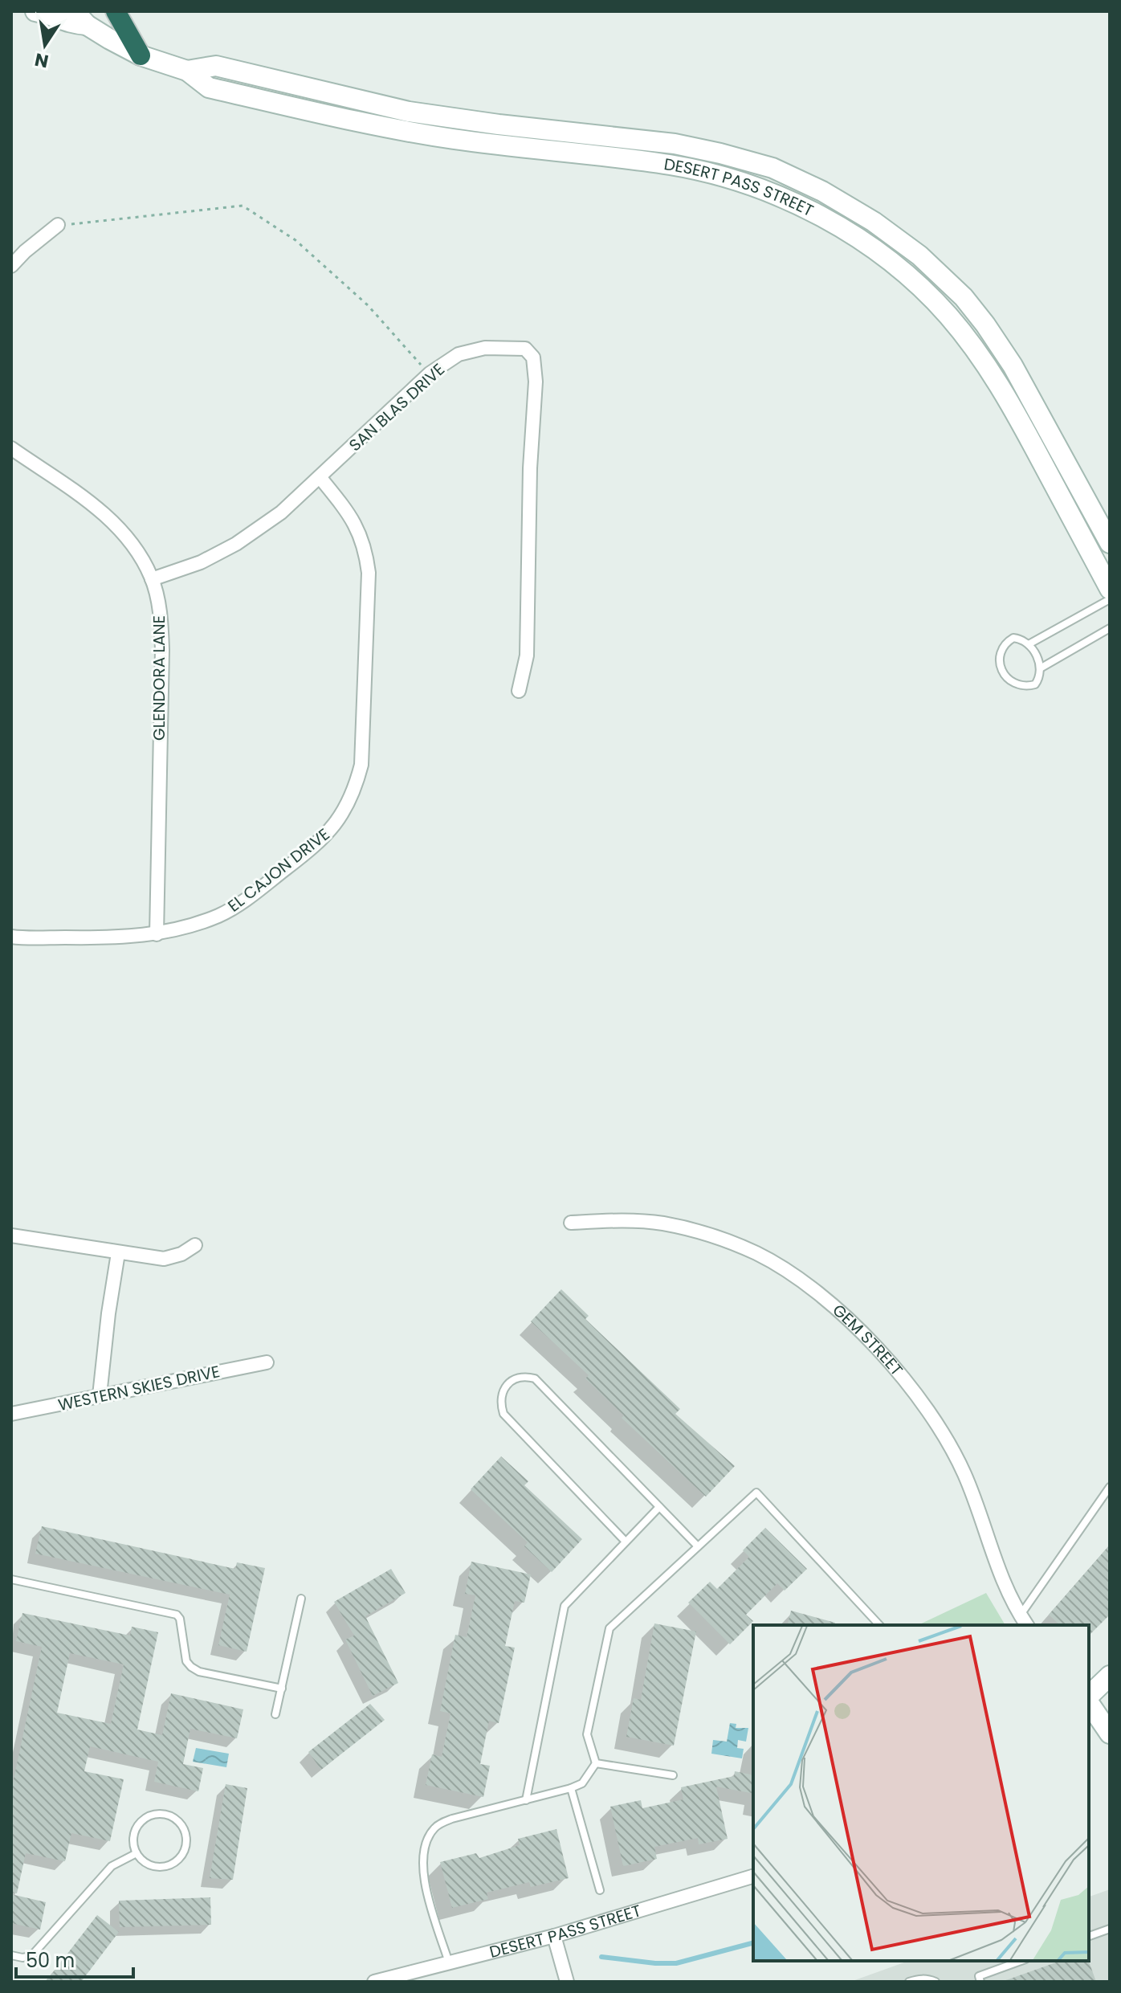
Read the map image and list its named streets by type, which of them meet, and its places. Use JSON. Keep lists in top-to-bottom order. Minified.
{"streets":{"street":["DESERT PASS STREET","SAN BLAS DRIVE","GLENDORA LANE","EL CAJON DRIVE","GEM STREET","WESTERN SKIES DRIVE"]},"crossings":[["SAN BLAS DRIVE","GLENDORA LANE"],["SAN BLAS DRIVE","EL CAJON DRIVE"],["GLENDORA LANE","EL CAJON DRIVE"]],"scale_bar":"50 m","north":"bottom"}
